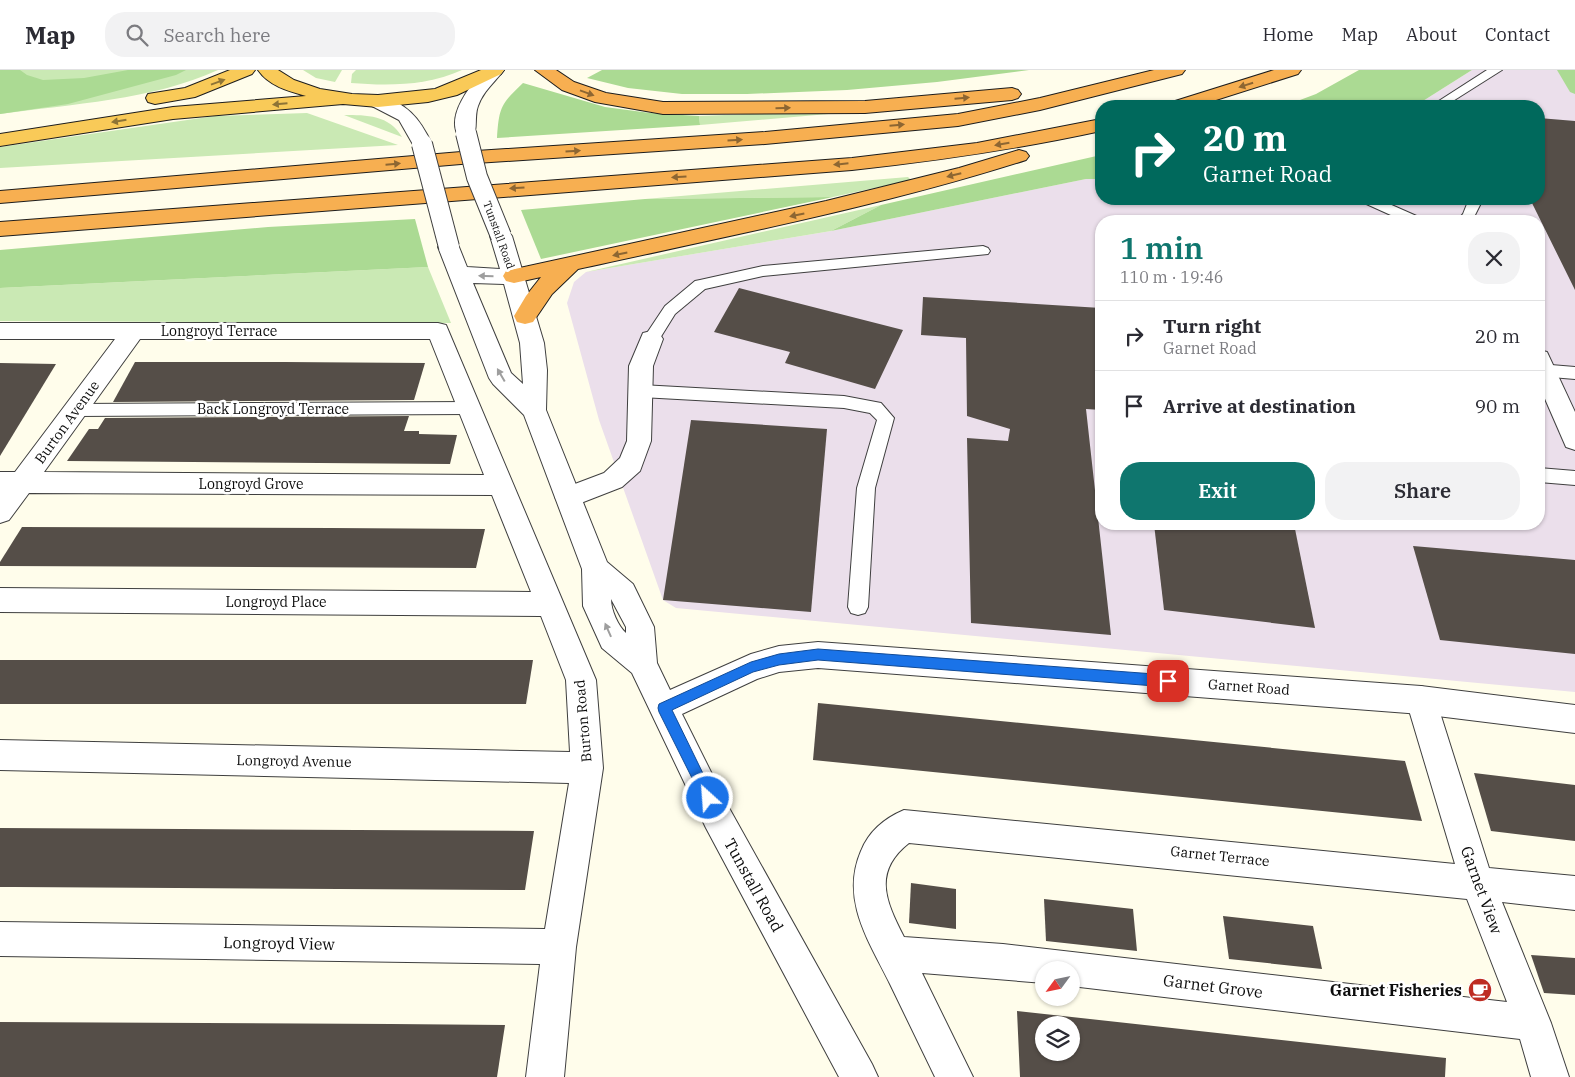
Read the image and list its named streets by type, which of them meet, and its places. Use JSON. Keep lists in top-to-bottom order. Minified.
{"streets":{"street":["Tunstall Road","Longroyd Terrace","Burton Avenue","Longroyd Grove","Longroyd Place","Garnet Road","Burton Road","Longroyd Avenue","Garnet Terrace","Garnet View","Longroyd View","Garnet Grove"],"lane":["Back Longroyd Terrace"]},"crossings":[["Tunstall Road","Garnet Road"],["Longroyd Terrace","Burton Avenue"],["Longroyd Terrace","Burton Road"],["Back Longroyd Terrace","Burton Avenue"],["Back Longroyd Terrace","Burton Road"],["Burton Avenue","Longroyd Grove"],["Longroyd Grove","Burton Road"],["Longroyd Place","Burton Road"],["Garnet Road","Garnet View"],["Burton Road","Longroyd Avenue"],["Burton Road","Longroyd View"],["Garnet Terrace","Garnet View"],["Garnet Terrace","Garnet Grove"],["Garnet View","Garnet Grove"]],"places":{"cafe":["Garnet Fisheries"]},"north":"bottom left","page":{"header":"Map","search":"Search here","nav":["Home","Map","About","Contact"],"turn":["20 m","Garnet Road"],"heading":["1 min","110 m · 19:46"],"list":[{"name":"Turn right","note":"Garnet Road","value":"20 m"},{"name":"Arrive at destination","value":"90 m"}],"buttons":["Exit","Share"]}}
